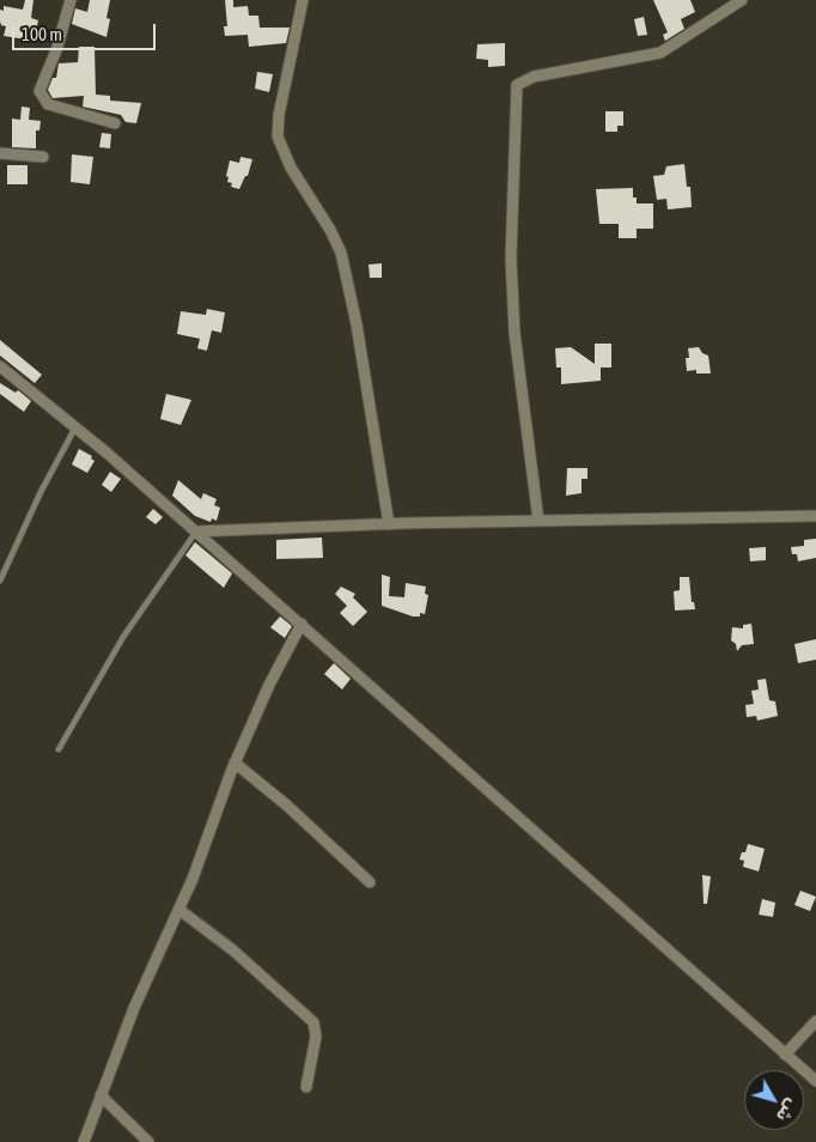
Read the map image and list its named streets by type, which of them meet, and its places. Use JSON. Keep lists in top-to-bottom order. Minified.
{"scale_bar":"100 m","north":"bottom right"}
